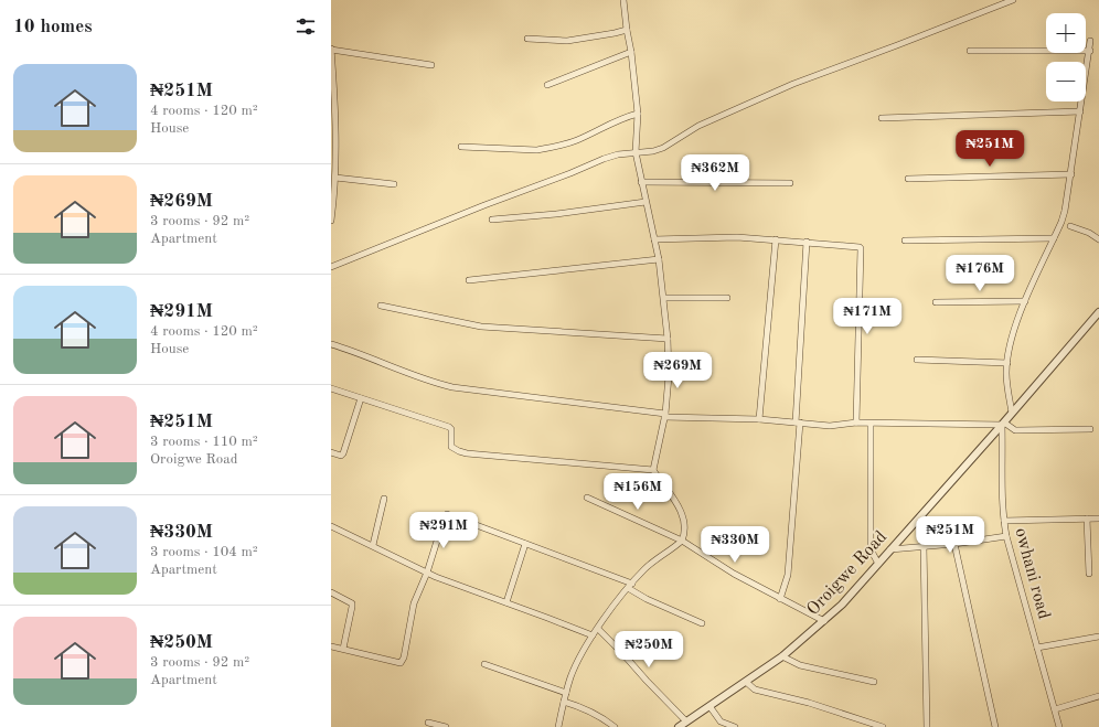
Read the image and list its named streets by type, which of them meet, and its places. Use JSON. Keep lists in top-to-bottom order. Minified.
{"streets":{"street":["Oroigwe Road","owhani road"]},"crossings":[["Oroigwe Road","owhani road"]],"page":{"heading":"10 homes","map_buttons":["+","−"],"list":[{"name":"₦251M","note":"4 rooms · 120 m² · House"},{"name":"₦269M","note":"3 rooms · 92 m² · Apartment"},{"name":"₦291M","note":"4 rooms · 120 m² · House"},{"name":"₦251M","note":"3 rooms · 110 m² · Oroigwe Road"},{"name":"₦330M","note":"3 rooms · 104 m² · Apartment"},{"name":"₦250M","note":"3 rooms · 92 m² · Apartment"}],"price":["₦251M","₦362M","₦176M","₦171M","₦269M","₦156M","₦291M","₦251M","₦330M","₦250M"]}}
